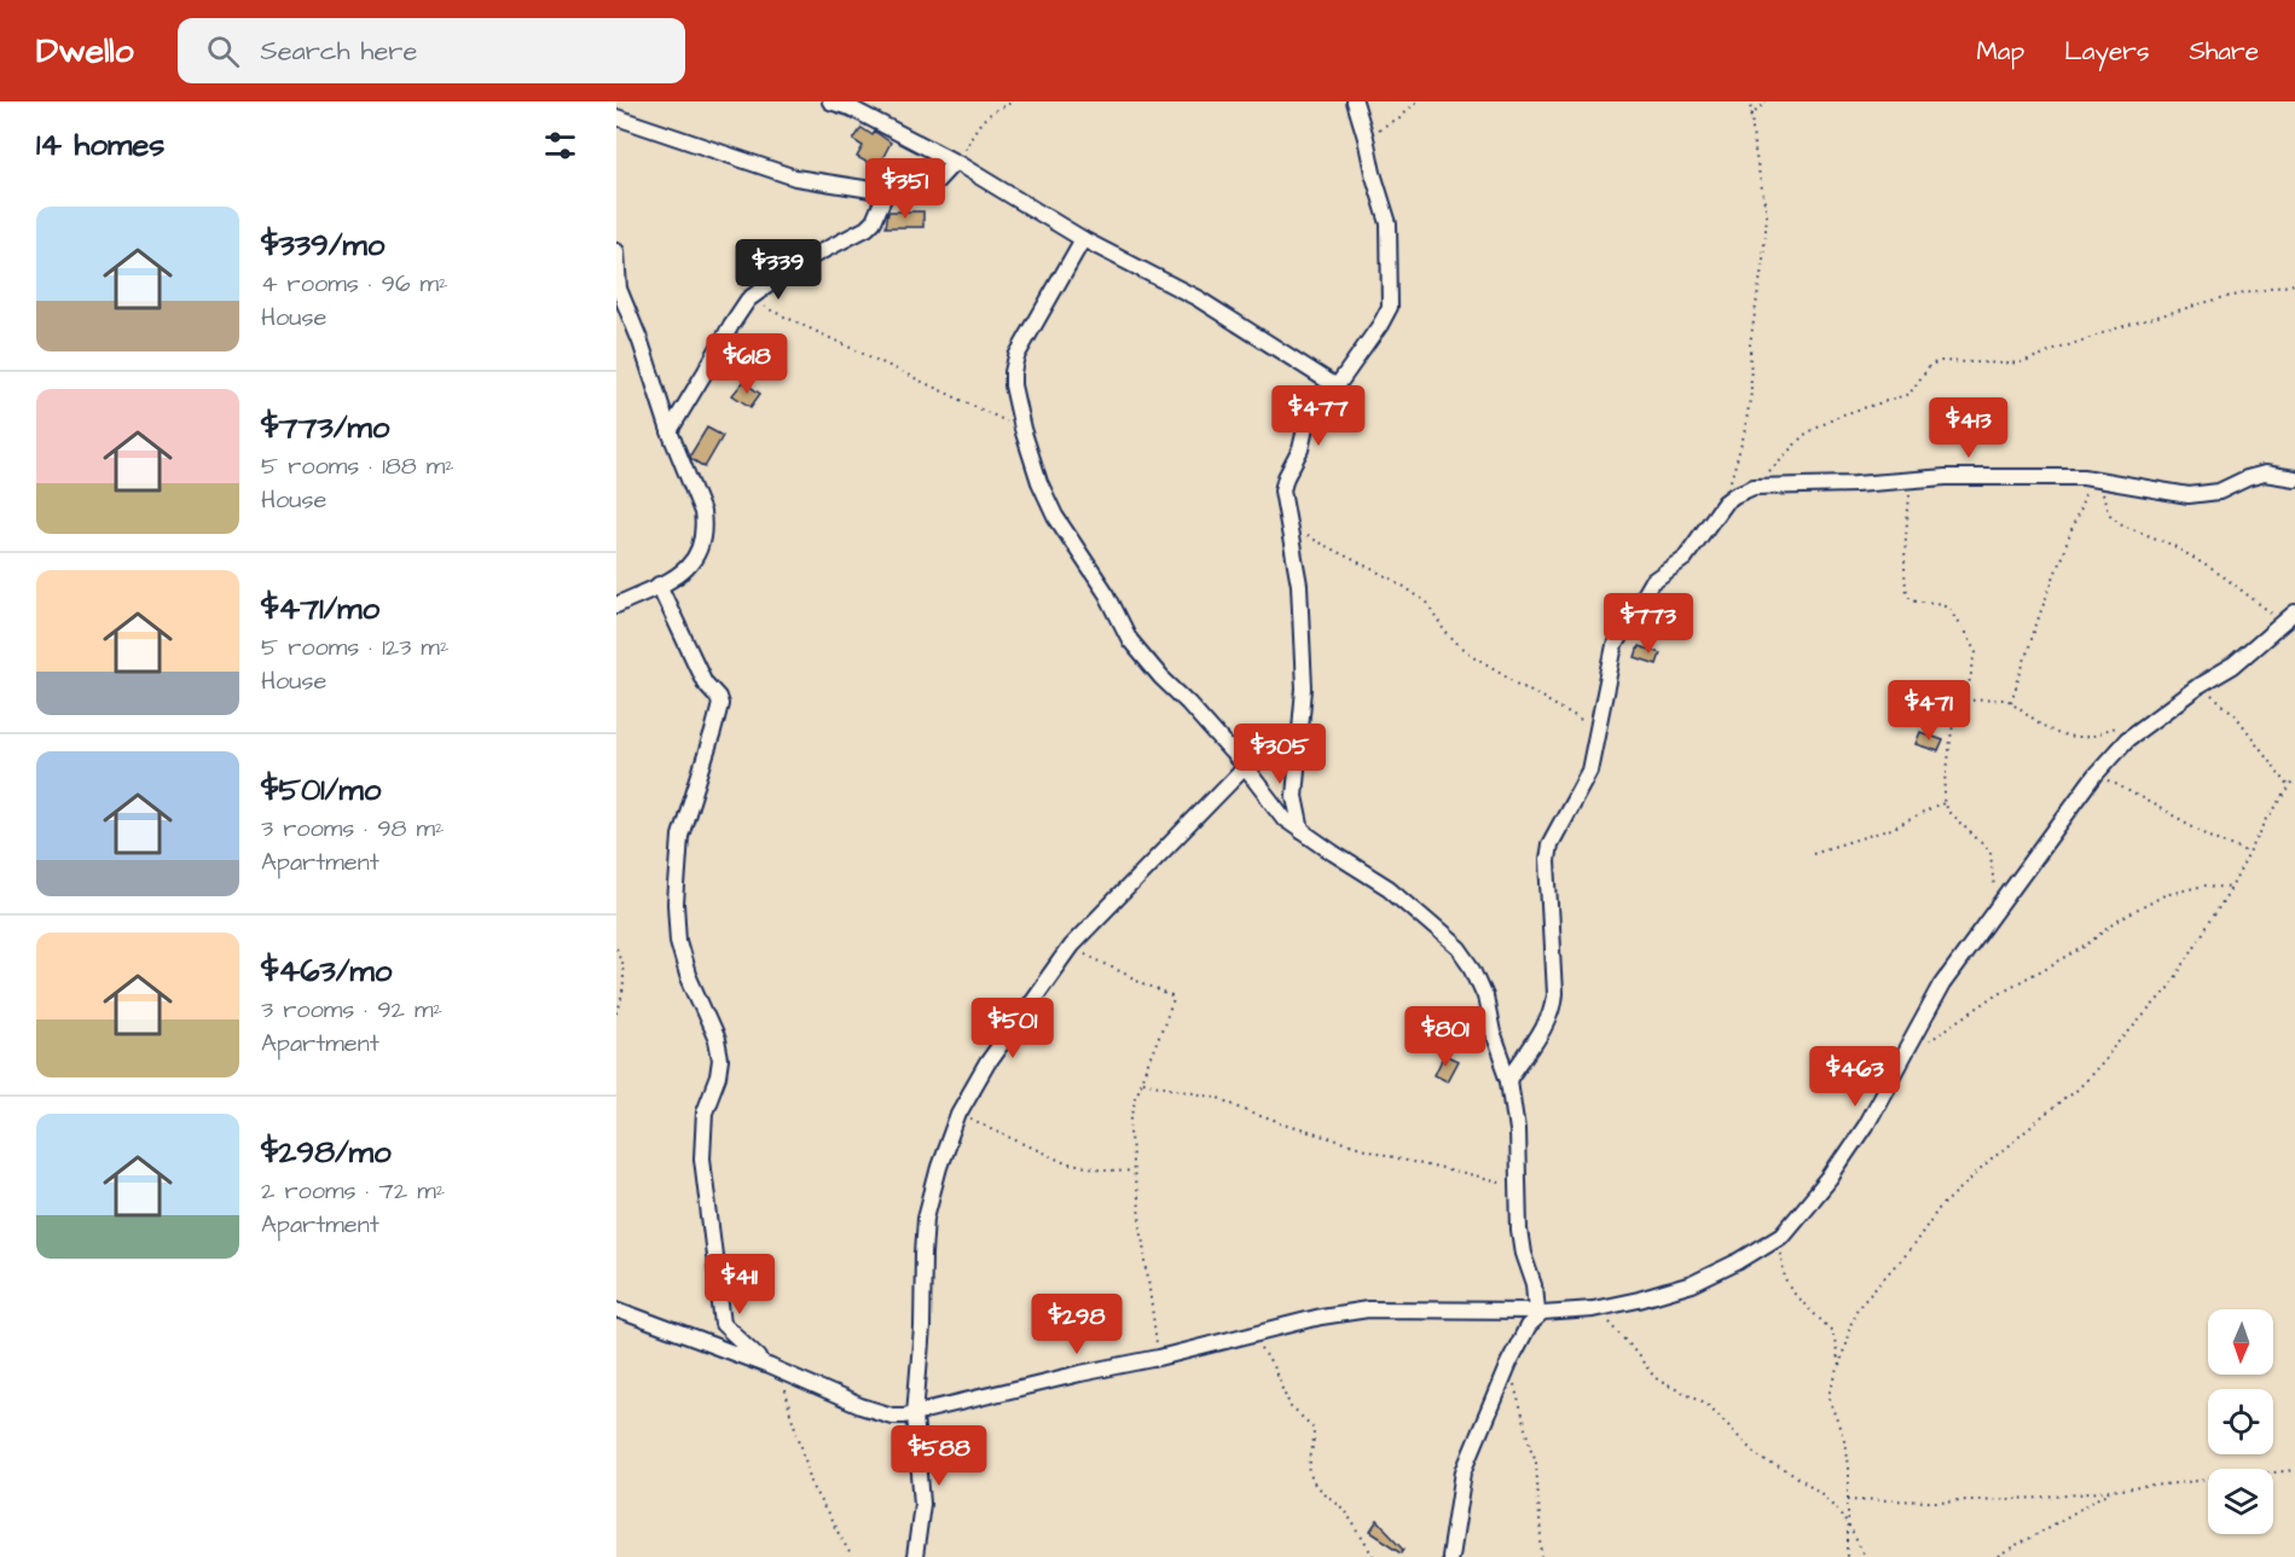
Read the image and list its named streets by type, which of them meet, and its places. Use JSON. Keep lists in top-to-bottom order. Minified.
{"north":"bottom","page":{"header":"Dwello","search":"Search here","nav":["Map","Layers","Share"],"heading":"14 homes","price":["$351","$339","$618","$477","$413","$773","$471","$305","$501","$801","$463","$411","$298","$588"],"list":[{"name":"$339/mo","note":"4 rooms · 96 m² · House"},{"name":"$773/mo","note":"5 rooms · 188 m² · House"},{"name":"$471/mo","note":"5 rooms · 123 m² · House"},{"name":"$501/mo","note":"3 rooms · 98 m² · Apartment"},{"name":"$463/mo","note":"3 rooms · 92 m² · Apartment"},{"name":"$298/mo","note":"2 rooms · 72 m² · Apartment"}]}}
